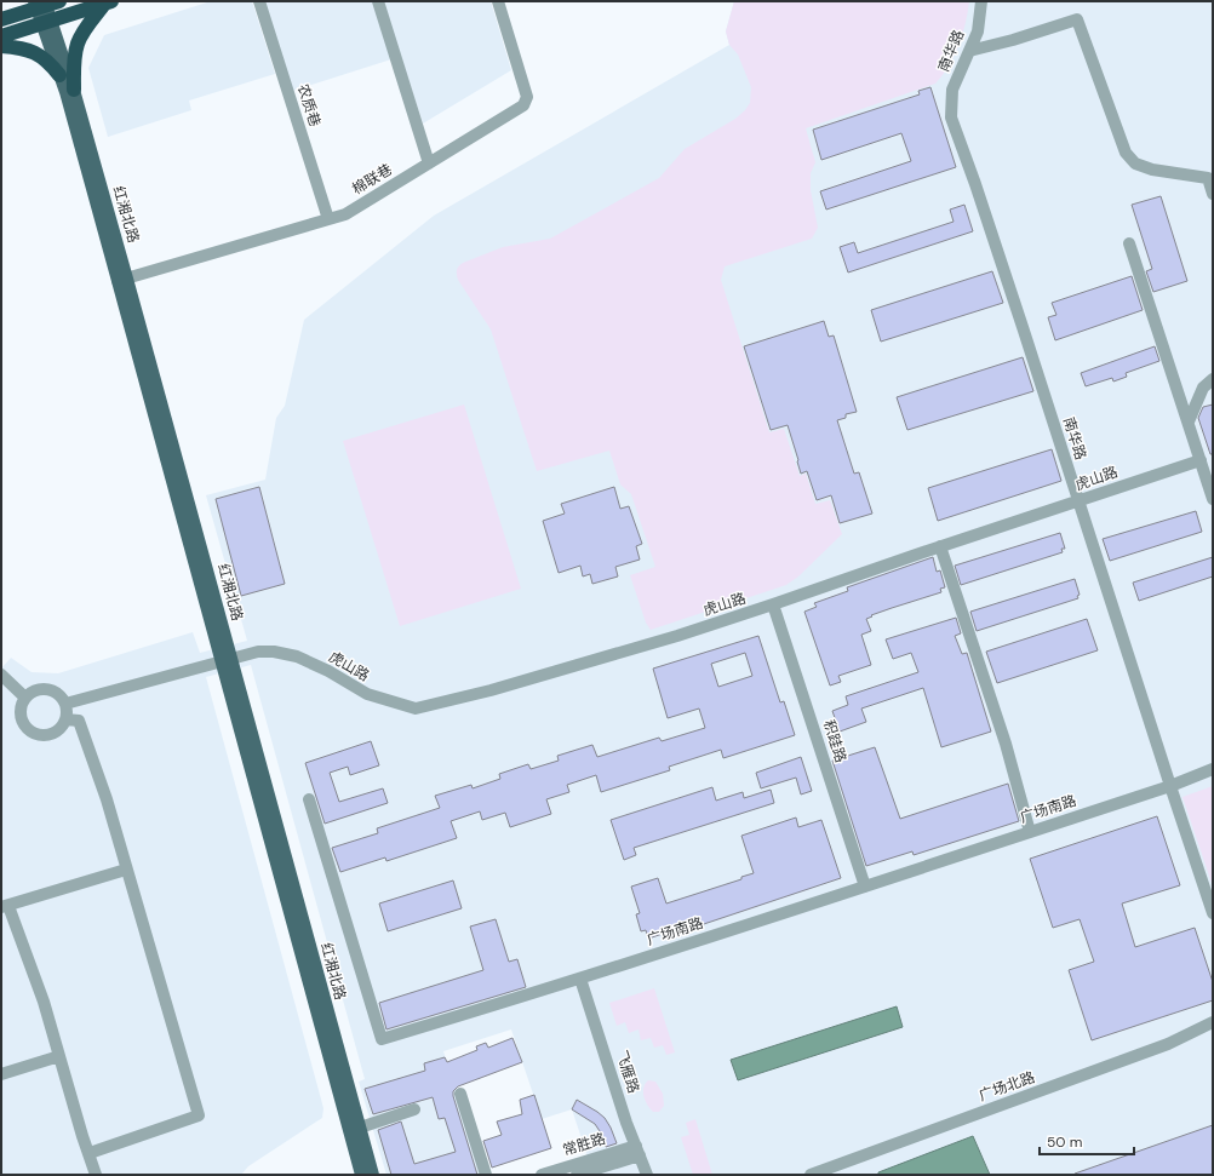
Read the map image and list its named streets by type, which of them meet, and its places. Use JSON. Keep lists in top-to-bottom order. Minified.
{"streets":{"main road":["红湘北路"],"street":["南华路","农质巷","棉联巷","虎山路","积跬路","广场南路","飞雁路","广场北路","常胜路"]},"crossings":[["南华路","虎山路"],["南华路","广场南路"],["农质巷","棉联巷"],["棉联巷","红湘北路"],["虎山路","积跬路"],["积跬路","广场南路"],["广场南路","飞雁路"],["飞雁路","常胜路"]],"scale_bar":"50 m"}
